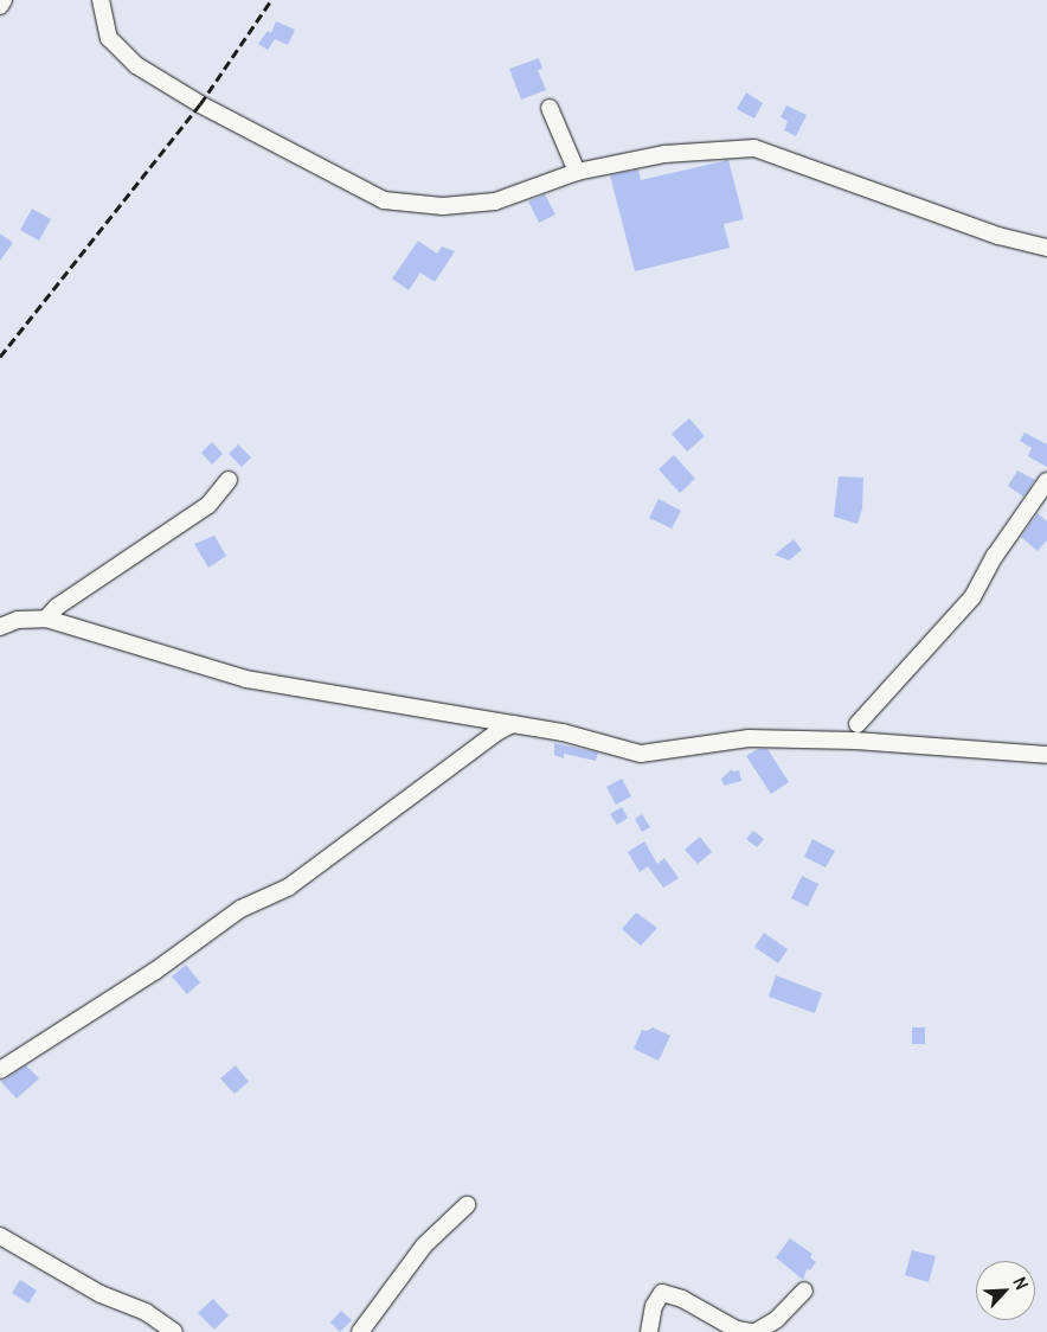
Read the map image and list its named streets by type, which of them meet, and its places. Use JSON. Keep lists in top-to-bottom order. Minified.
{"north":"top right"}
